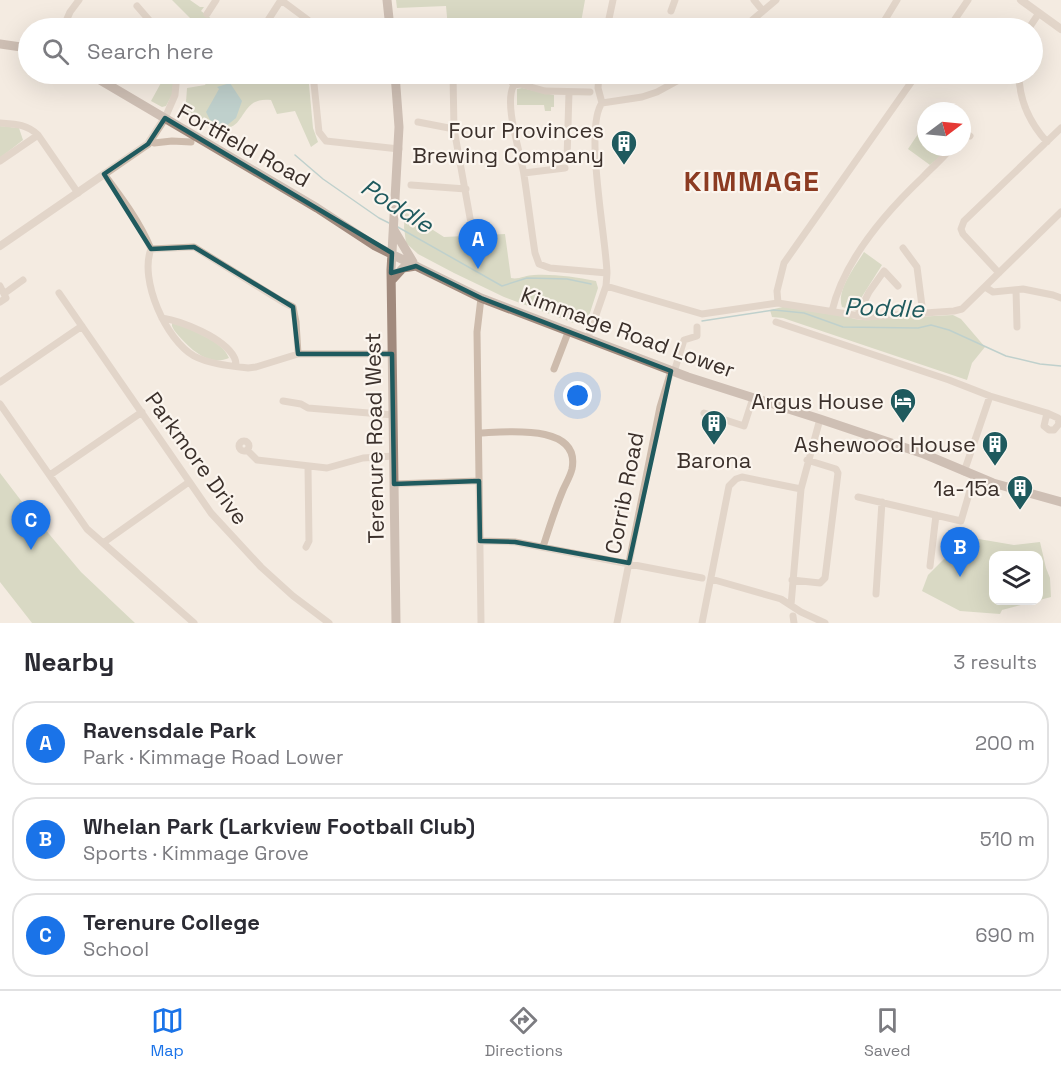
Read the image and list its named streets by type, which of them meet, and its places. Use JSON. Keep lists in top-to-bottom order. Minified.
{"streets":{"main road":["Fortfield Road","Kimmage Road Lower","Terenure Road West"],"street":["Parkmore Drive","Corrib Road"]},"crossings":[["Fortfield Road","Kimmage Road Lower"],["Fortfield Road","Terenure Road West"],["Kimmage Road Lower","Terenure Road West"],["Kimmage Road Lower","Corrib Road"]],"districts":["KIMMAGE"],"water":["Poddle"],"places":{"building":["Four Provinces Brewing Company","Barona","Ashewood House","1a-15a"],"hotel":["Argus House"]},"north":"right","page":{"search":"Search here","pins":["A","C","B"],"heading":["Nearby","3 results"],"list":[{"mark":"A","name":"Ravensdale Park","note":"Park · Kimmage Road Lower","value":"200 m"},{"mark":"B","name":"Whelan Park (Larkview Football Club)","note":"Sports · Kimmage Grove","value":"510 m"},{"mark":"C","name":"Terenure College","note":"School","value":"690 m"}],"nav":["Map","Directions","Saved"]}}
